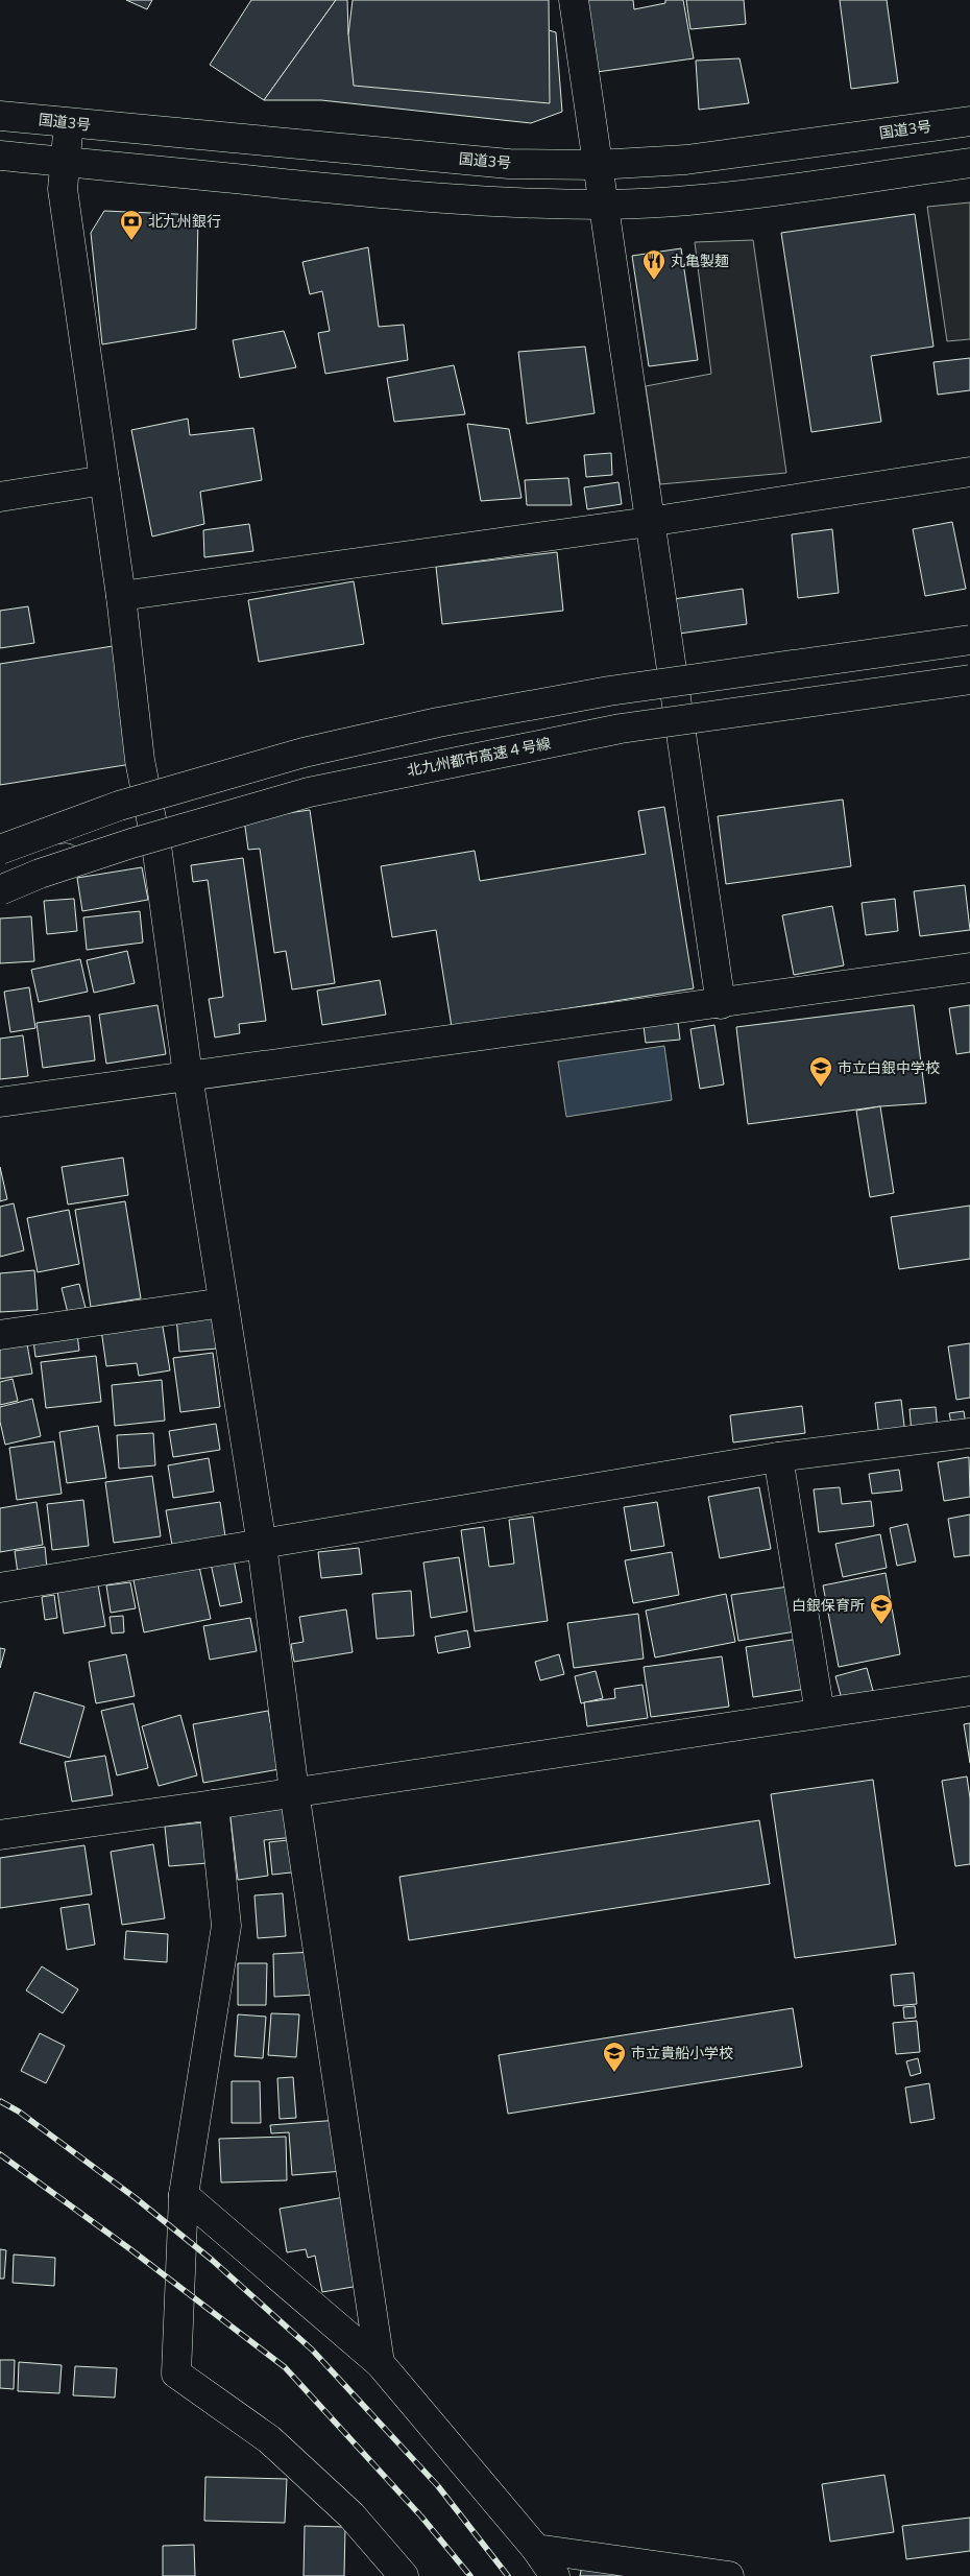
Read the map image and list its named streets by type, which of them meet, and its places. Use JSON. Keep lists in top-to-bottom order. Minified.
{"streets":{"main road":["国道3号","北九州都市高速４号線"]},"places":{"bank":["北九州銀行"],"restaurant":["丸亀製麺"],"school or university":["市立白銀中学校","白銀保育所","市立貴船小学校"]}}
